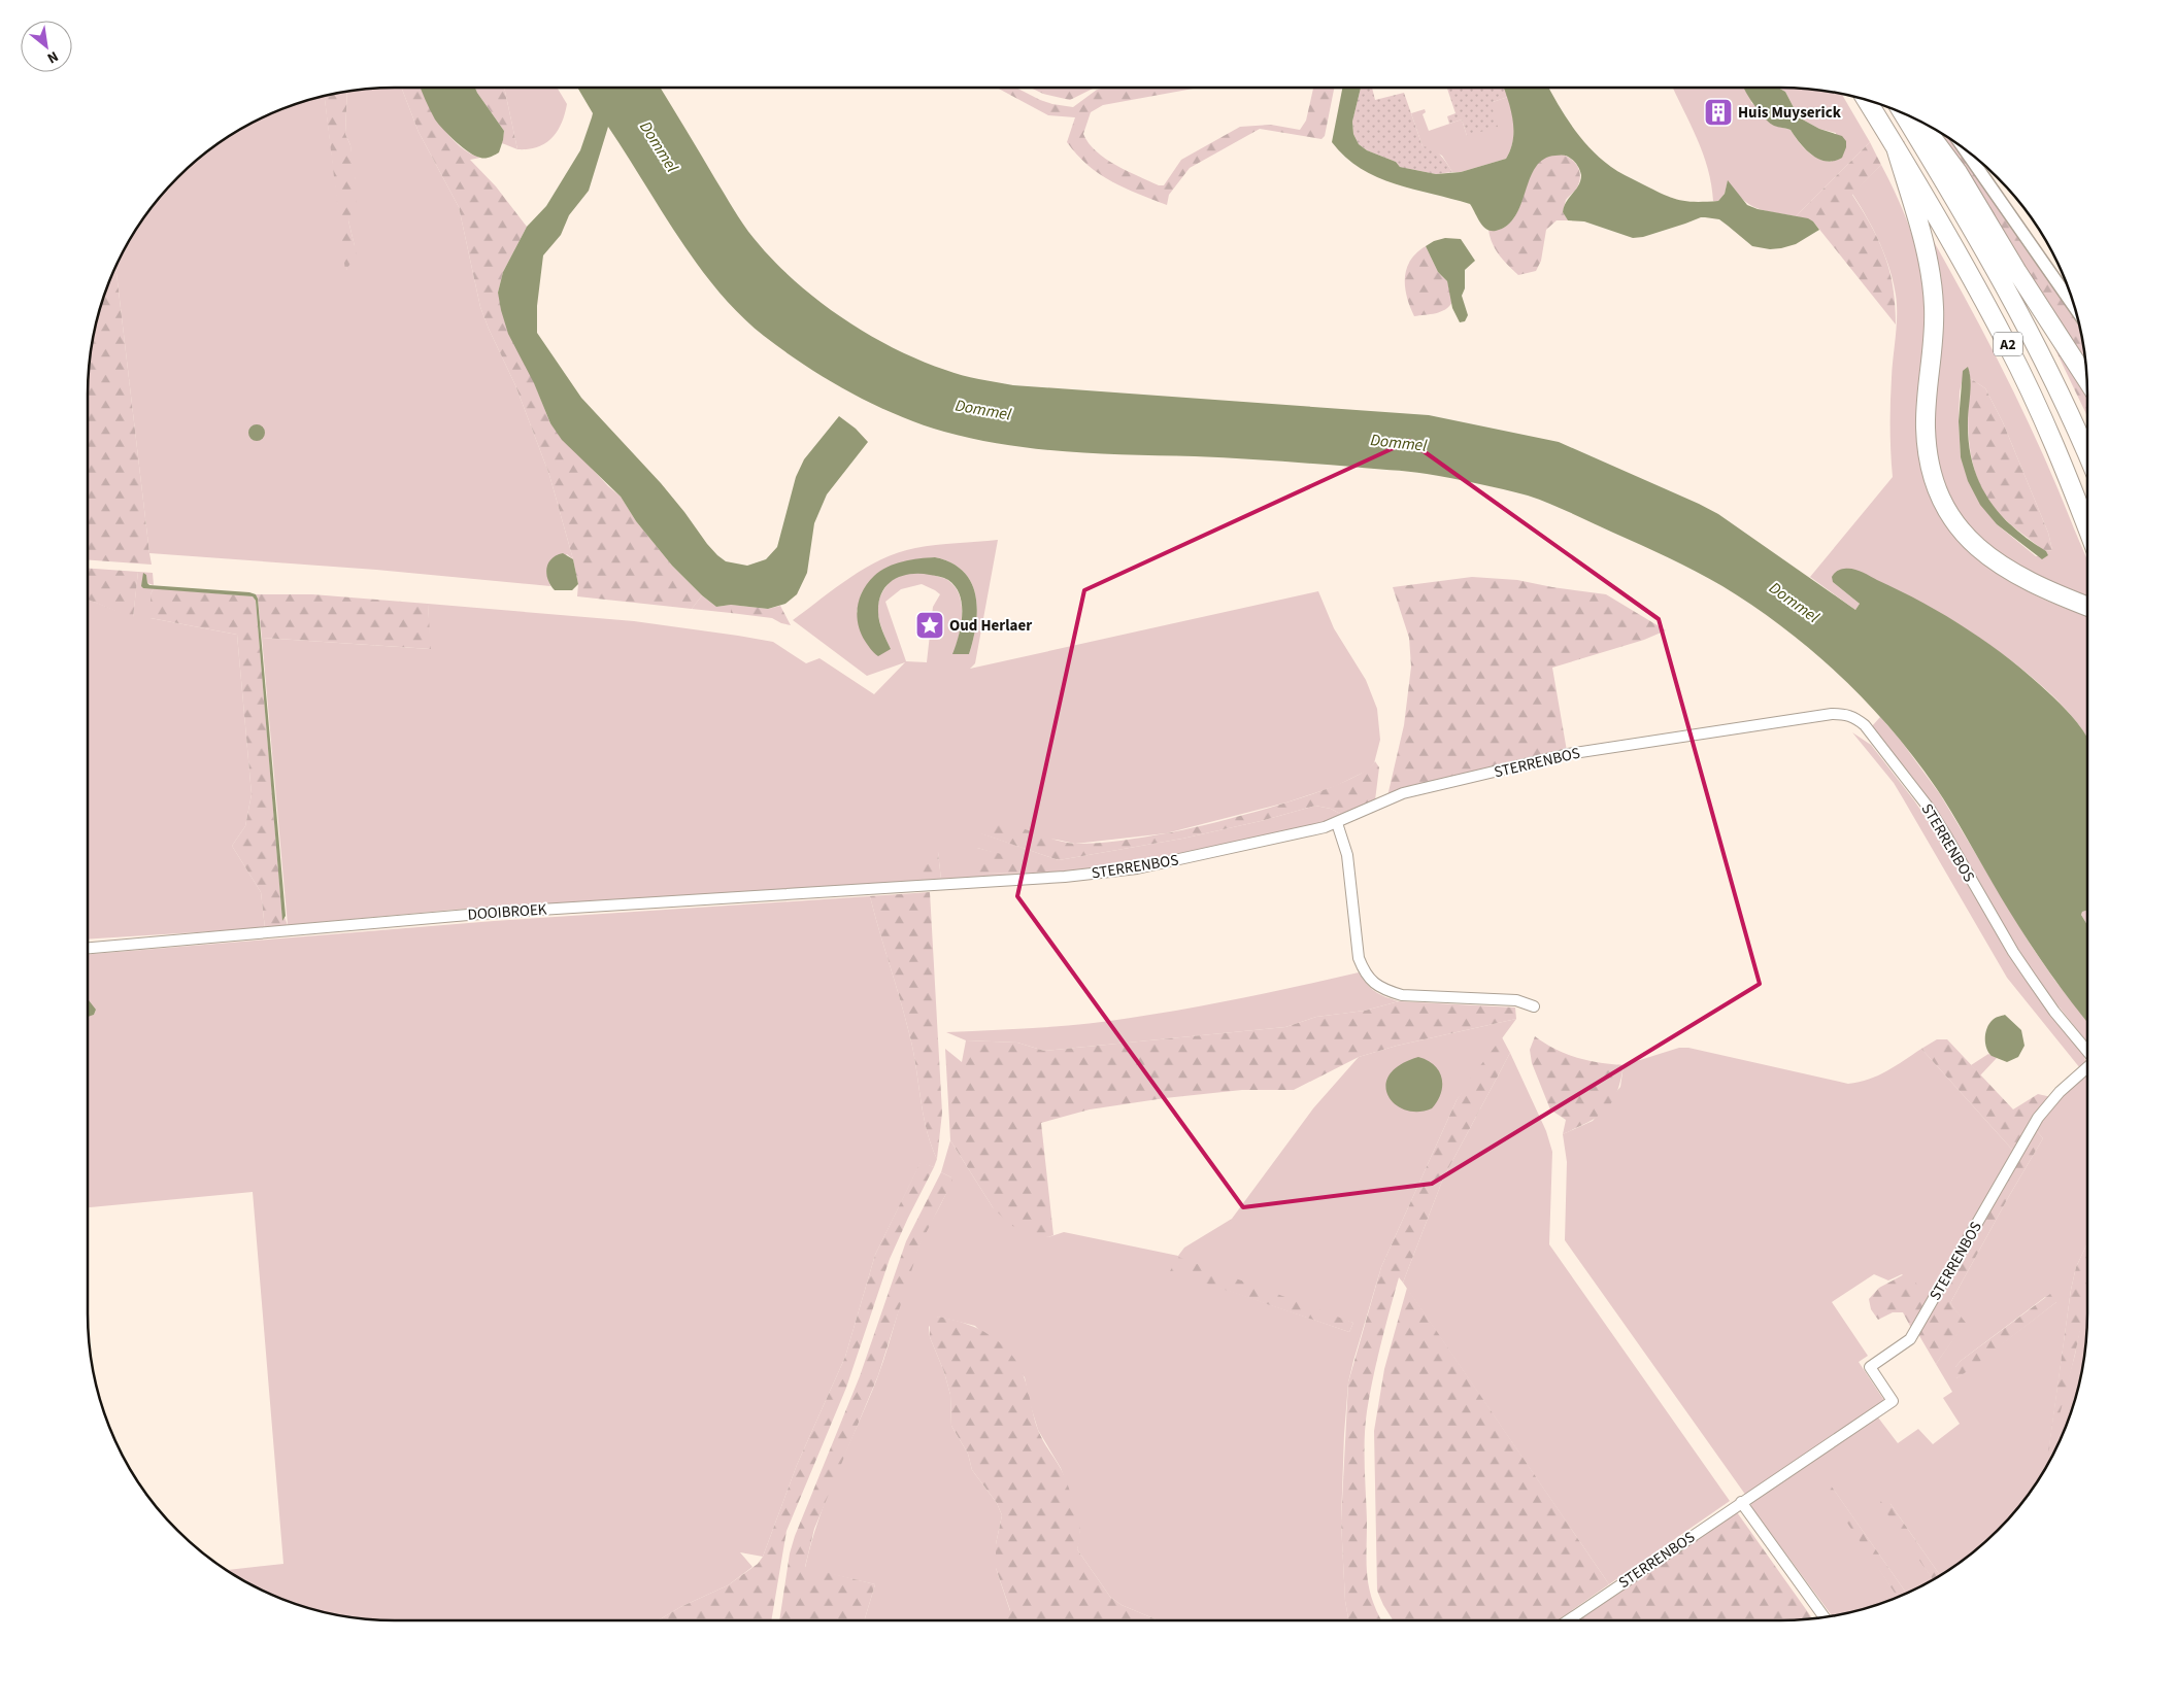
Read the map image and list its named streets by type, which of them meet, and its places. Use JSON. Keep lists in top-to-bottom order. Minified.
{"streets":{"highway":["A2"],"street":["STERRENBOS","DOOIBROEK"]},"crossings":[["STERRENBOS","DOOIBROEK"]],"water":["Dommel"],"places":{"building":["Huis Muyserick"],"place":["Oud Herlaer"]},"north":"bottom right"}
